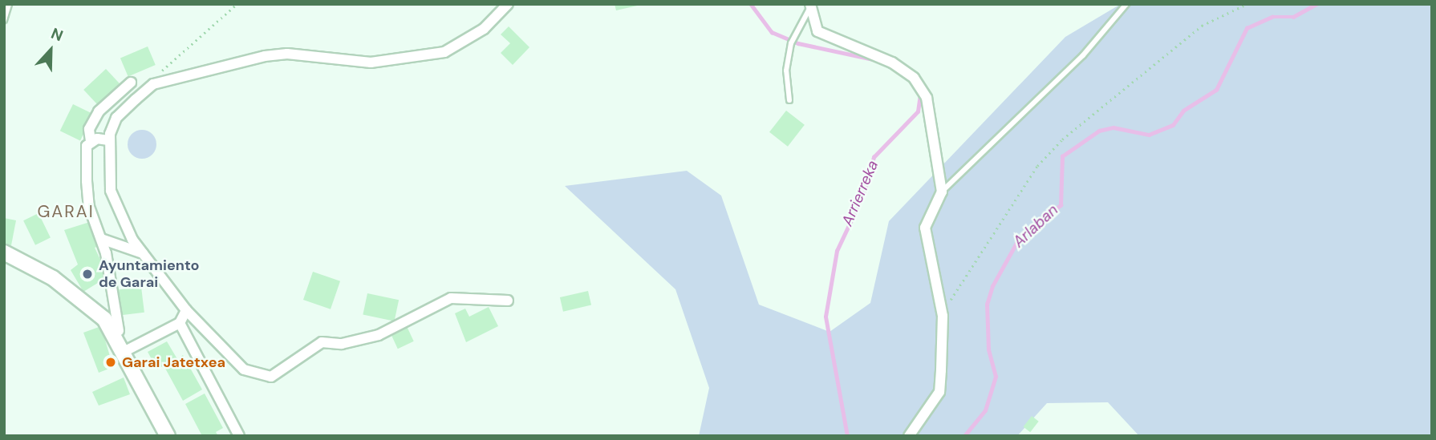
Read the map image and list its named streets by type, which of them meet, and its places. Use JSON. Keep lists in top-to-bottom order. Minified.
{"districts":["GARAI"],"water":["Arrierreka","Arlaban"],"places":["Ayuntamiento de Garai","Garai Jatetxea"],"north":"top"}
